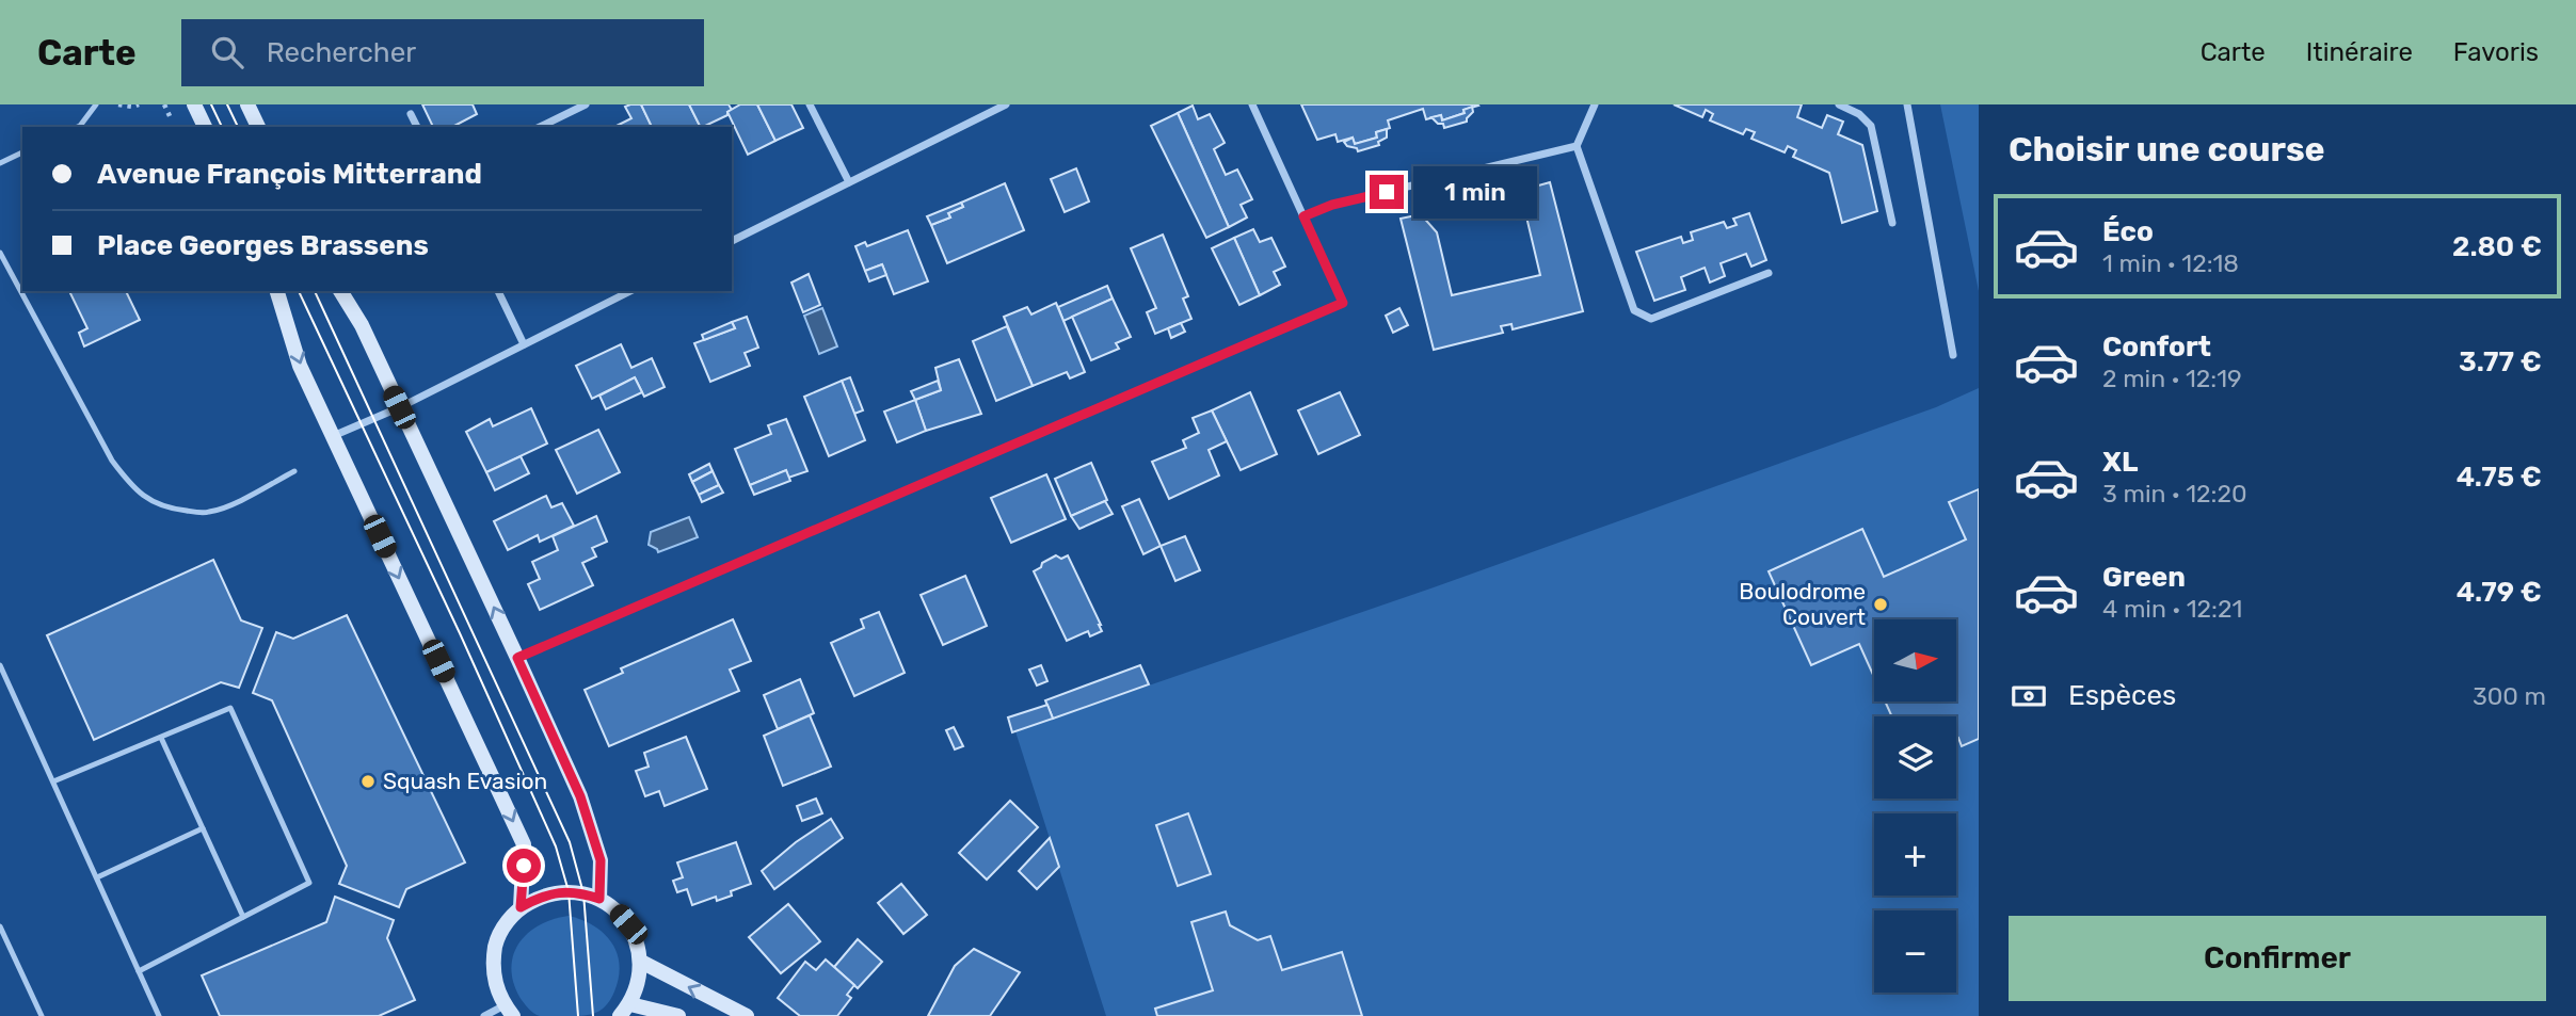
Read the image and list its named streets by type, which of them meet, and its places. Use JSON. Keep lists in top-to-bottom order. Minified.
{"places":["Boulodrome Couvert","Squash Evasion"],"north":"right","page":{"header":"Carte","search":"Rechercher","nav":["Carte","Itinéraire","Favoris"],"heading":"Choisir une course","banner":["Avenue François Mitterrand","Place Georges Brassens"],"bubble":"1 min","list":[{"name":"Éco","note":"1 min · 12:18","value":"2.80 €"},{"name":"Confort","note":"2 min · 12:19","value":"3.77 €"},{"name":"XL","note":"3 min · 12:20","value":"4.75 €"},{"name":"Green","note":"4 min · 12:21","value":"4.79 €"}],"map_buttons":["+","−"],"pay":["Espèces","300 m"],"buttons":"Confirmer"}}
